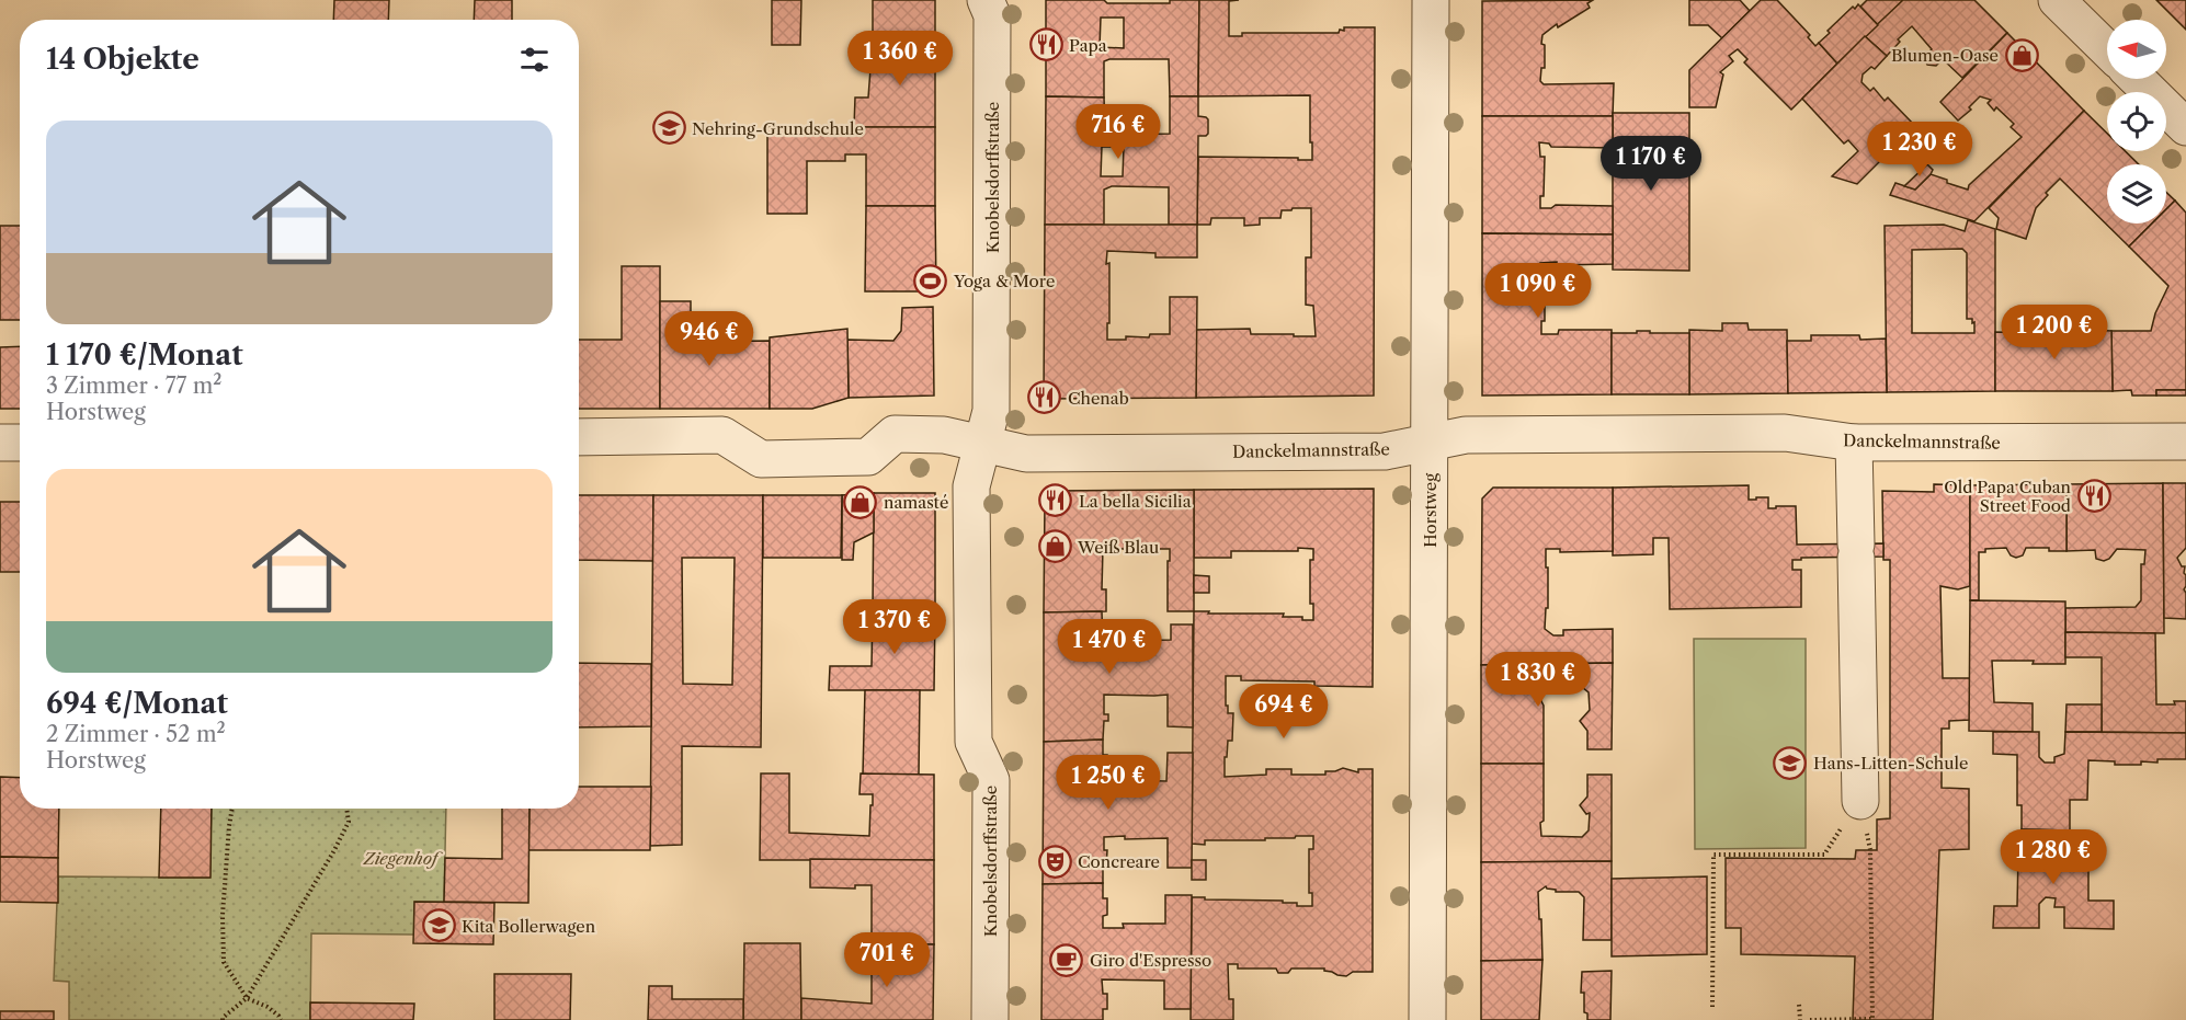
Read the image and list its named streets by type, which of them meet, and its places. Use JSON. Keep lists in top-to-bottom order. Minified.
{"streets":{"street":["Knobelsdorffstraße","Danckelmannstraße","Horstweg"]},"crossings":[["Knobelsdorffstraße","Danckelmannstraße"],["Danckelmannstraße","Horstweg"]],"parks":["Ziegenhof"],"places":{"restaurant":["Papa","Chenab","Old Papa Cuban Street Food","La bella Sicilia"],"shop":["Blumen-Oase","namasté","Weiß Blau"],"school or university":["Nehring-Grundschule","Hans-Litten-Schule","Kita Bollerwagen"],"sports":["Yoga & More"],"theatre":["Concreare"],"cafe":["Giro d'Espresso"]},"north":"left","page":{"heading":"14 Objekte","price":["1 360 €","716 €","1 230 €","1 170 €","1 090 €","1 200 €","946 €","1 370 €","1 470 €","1 830 €","694 €","1 250 €","1 280 €","701 €"],"list":[{"name":"1 170 €/Monat","note":"3 Zimmer · 77 m² · Horstweg"},{"name":"694 €/Monat","note":"2 Zimmer · 52 m² · Horstweg"}]}}
